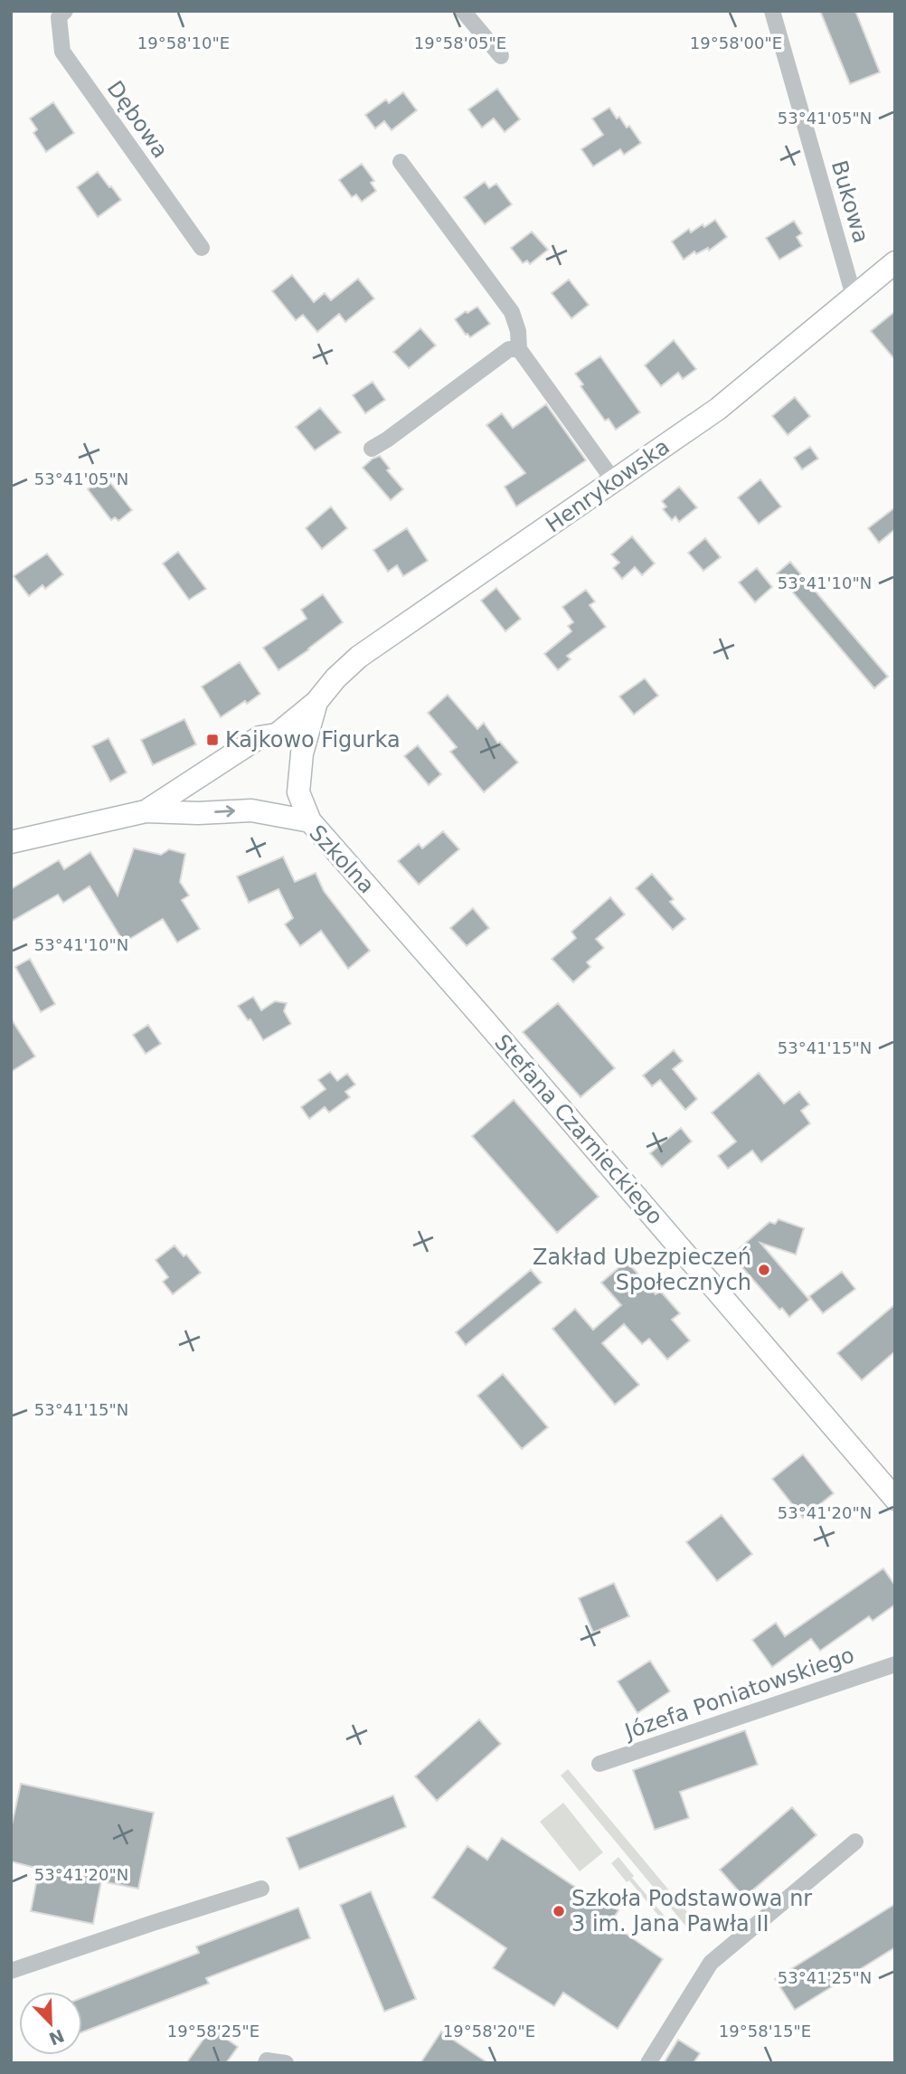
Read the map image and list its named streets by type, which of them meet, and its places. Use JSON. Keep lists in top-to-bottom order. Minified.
{"streets":{"street":["Dębowa","Bukowa","Henrykowska","Szkolna","Stefana Czarnieckiego","Józefa Poniatowskiego"]},"crossings":[["Bukowa","Henrykowska"],["Henrykowska","Szkolna"],["Szkolna","Stefana Czarnieckiego"]],"places":{"transit":["Kajkowo Figurka"],"other":["Zakład Ubezpieczeń Społecznych","Szkoła Podstawowa nr 3 im. Jana Pawła II"]},"north":"bottom right","coordinates":["19°58'10\"E","19°58'05\"E","19°58'00\"E","53°41'05\"N","53°41'10\"N","53°41'15\"N","53°41'20\"N","53°41'25\"N","19°58'25\"E","19°58'20\"E","19°58'15\"E"]}
